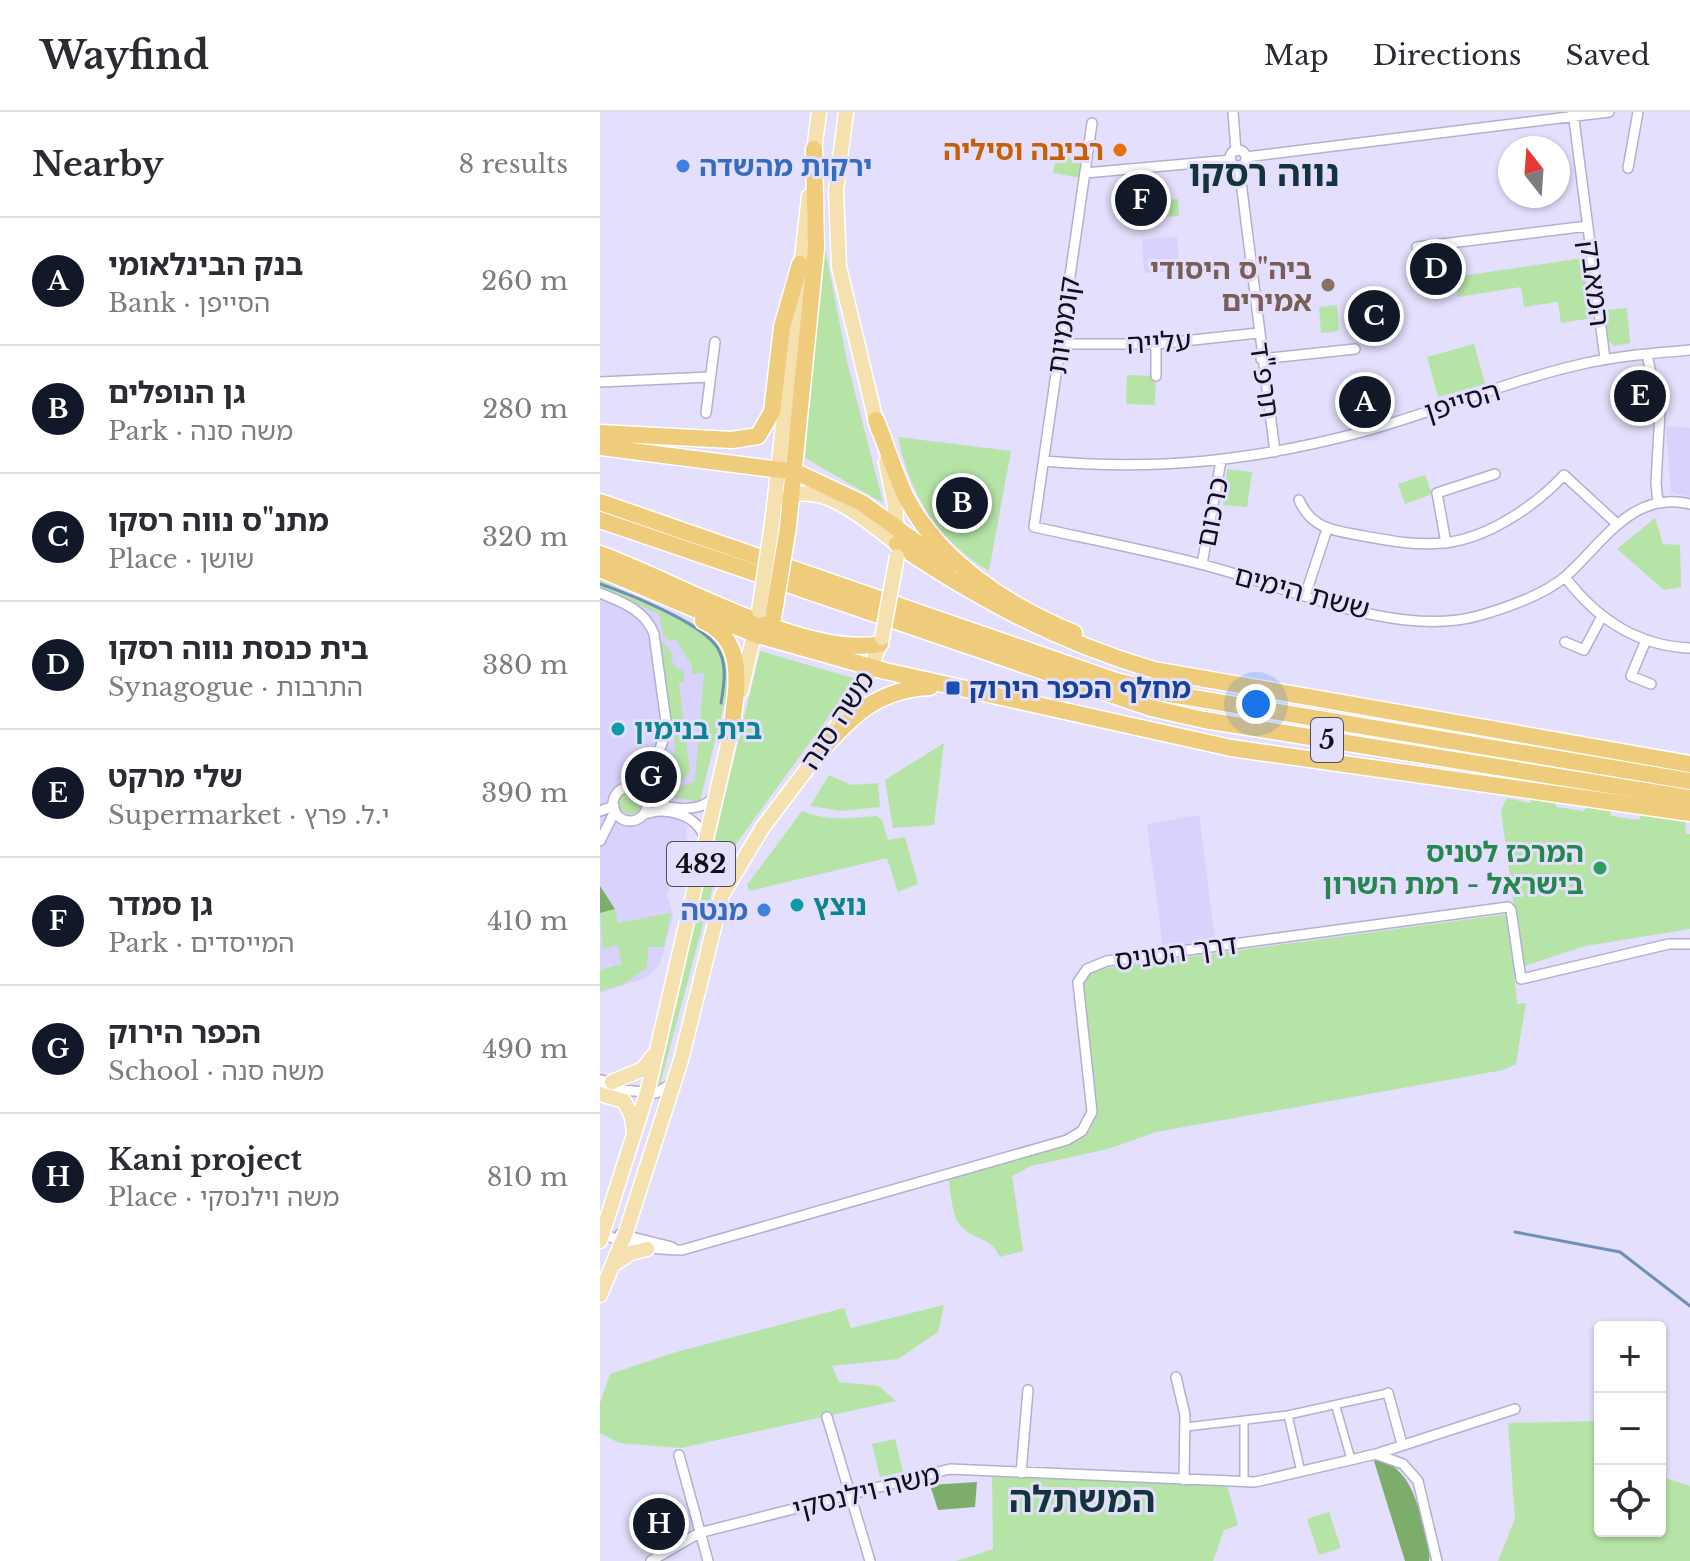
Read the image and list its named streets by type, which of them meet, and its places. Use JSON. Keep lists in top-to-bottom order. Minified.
{"streets":{"highway":["5"],"main road":["משה סנה","482"],"street":["המאבק","קוממיות","עלייה","תרפ\"ד","הסייפן","כרכום","ששת הימים","דרך הטניס","משה וילנסקי"]},"crossings":[["המאבק","הסייפן"],["קוממיות","עלייה"],["קוממיות","הסייפן"],["קוממיות","ששת הימים"],["עלייה","תרפ\"ד"],["תרפ\"ד","הסייפן"],["הסייפן","כרכום"],["כרכום","ששת הימים"],["משה סנה","דרך הטניס"],["482","דרך הטניס"]],"districts":["נווה רסקו","המשתלה"],"places":{"other":["רביבה וסיליה","ירקות מהשדה","ביה\"ס היסודי אמירים","בית בנימין","המרכז לטניס בישראל - רמת השרון","נוצץ","מנטה"],"transit":["מחלף הכפר הירוק"]},"north":"top","page":{"header":"Wayfind","nav":["Map","Directions","Saved"],"heading":["Nearby","8 results"],"pins":["F","D","C","E","A","B","G","H"],"list":[{"mark":"A","name":"בנק הבינלאומי","note":"Bank · הסייפן","value":"260 m"},{"mark":"B","name":"גן הנופלים","note":"Park · משה סנה","value":"280 m"},{"mark":"C","name":"מתנ\"ס נווה רסקו","note":"Place · שושן","value":"320 m"},{"mark":"D","name":"בית כנסת נווה רסקו","note":"Synagogue · התרבות","value":"380 m"},{"mark":"E","name":"שלי מרקט","note":"Supermarket · י.ל. פרץ","value":"390 m"},{"mark":"F","name":"גן סמדר","note":"Park · המייסדים","value":"410 m"},{"mark":"G","name":"הכפר הירוק","note":"School · משה סנה","value":"490 m"},{"mark":"H","name":"Kani project","note":"Place · משה וילנסקי","value":"810 m"}],"map_buttons":["+","−"]}}
